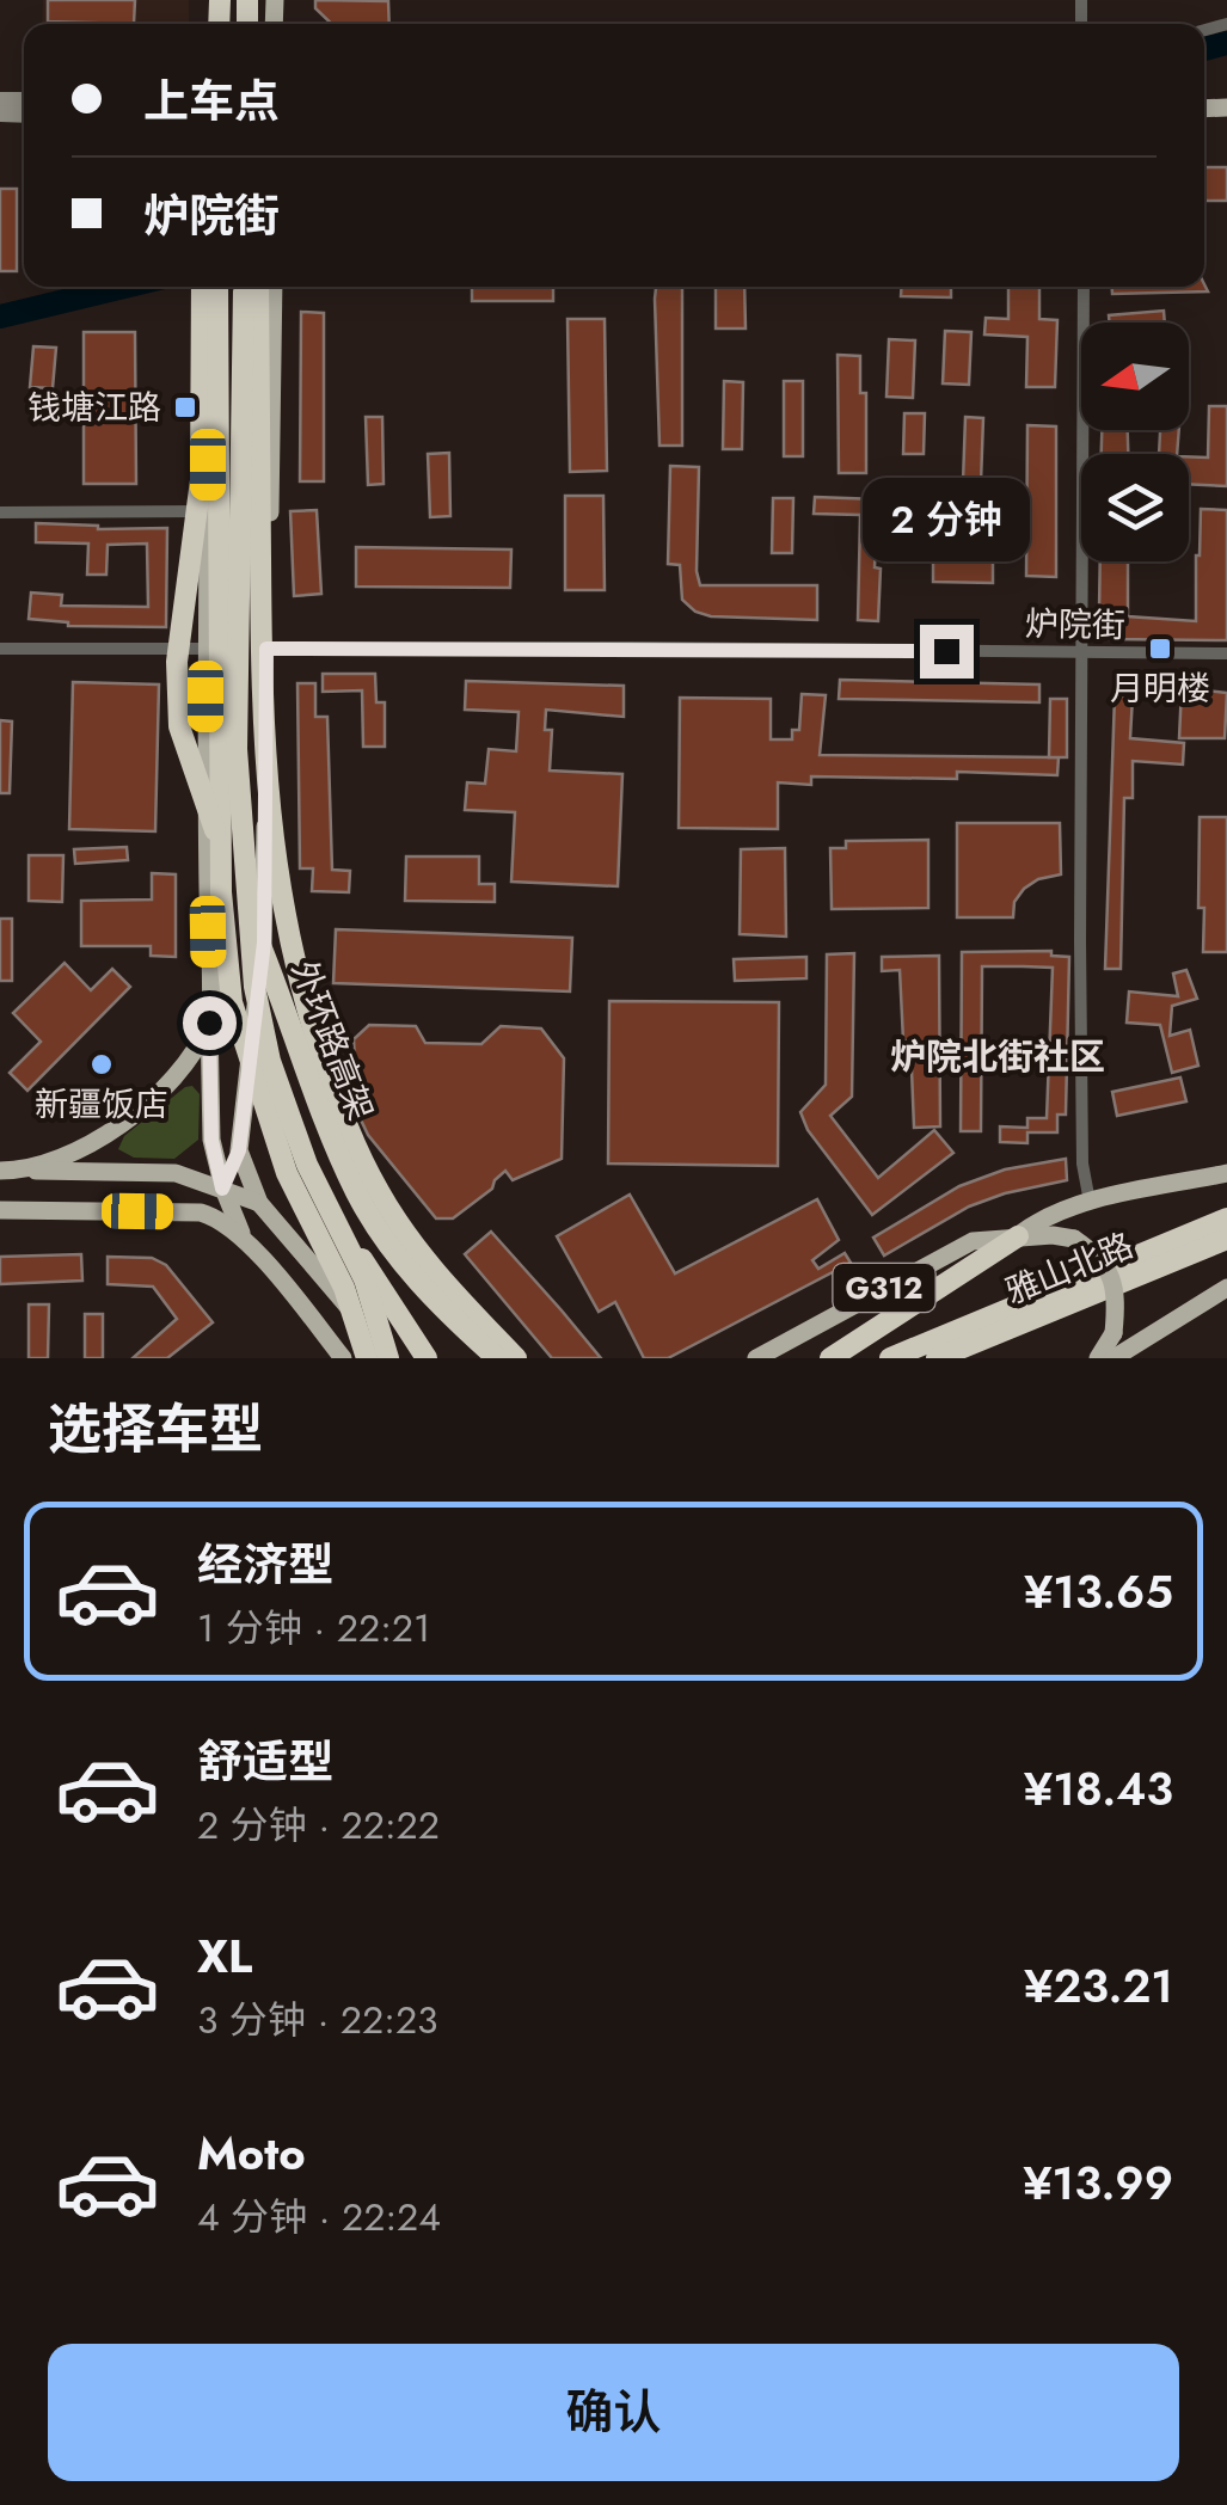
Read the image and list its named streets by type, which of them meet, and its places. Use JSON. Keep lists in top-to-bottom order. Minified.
{"streets":{"highway":["外环路高架","雅山北路"],"main road":["G312"],"street":["炉院街"]},"crossings":[["雅山北路","G312"]],"districts":["炉院北街社区"],"places":{"transit":["钱塘江路","月明楼"],"other":["新疆饭店"]},"north":"left","page":{"banner":["上车点","炉院街"],"bubble":"2 分钟","heading":"选择车型","list":[{"name":"经济型","note":"1 分钟 · 22:21","value":"¥13.65"},{"name":"舒适型","note":"2 分钟 · 22:22","value":"¥18.43"},{"name":"XL","note":"3 分钟 · 22:23","value":"¥23.21"},{"name":"Moto","note":"4 分钟 · 22:24","value":"¥13.99"}],"buttons":"确认"}}
